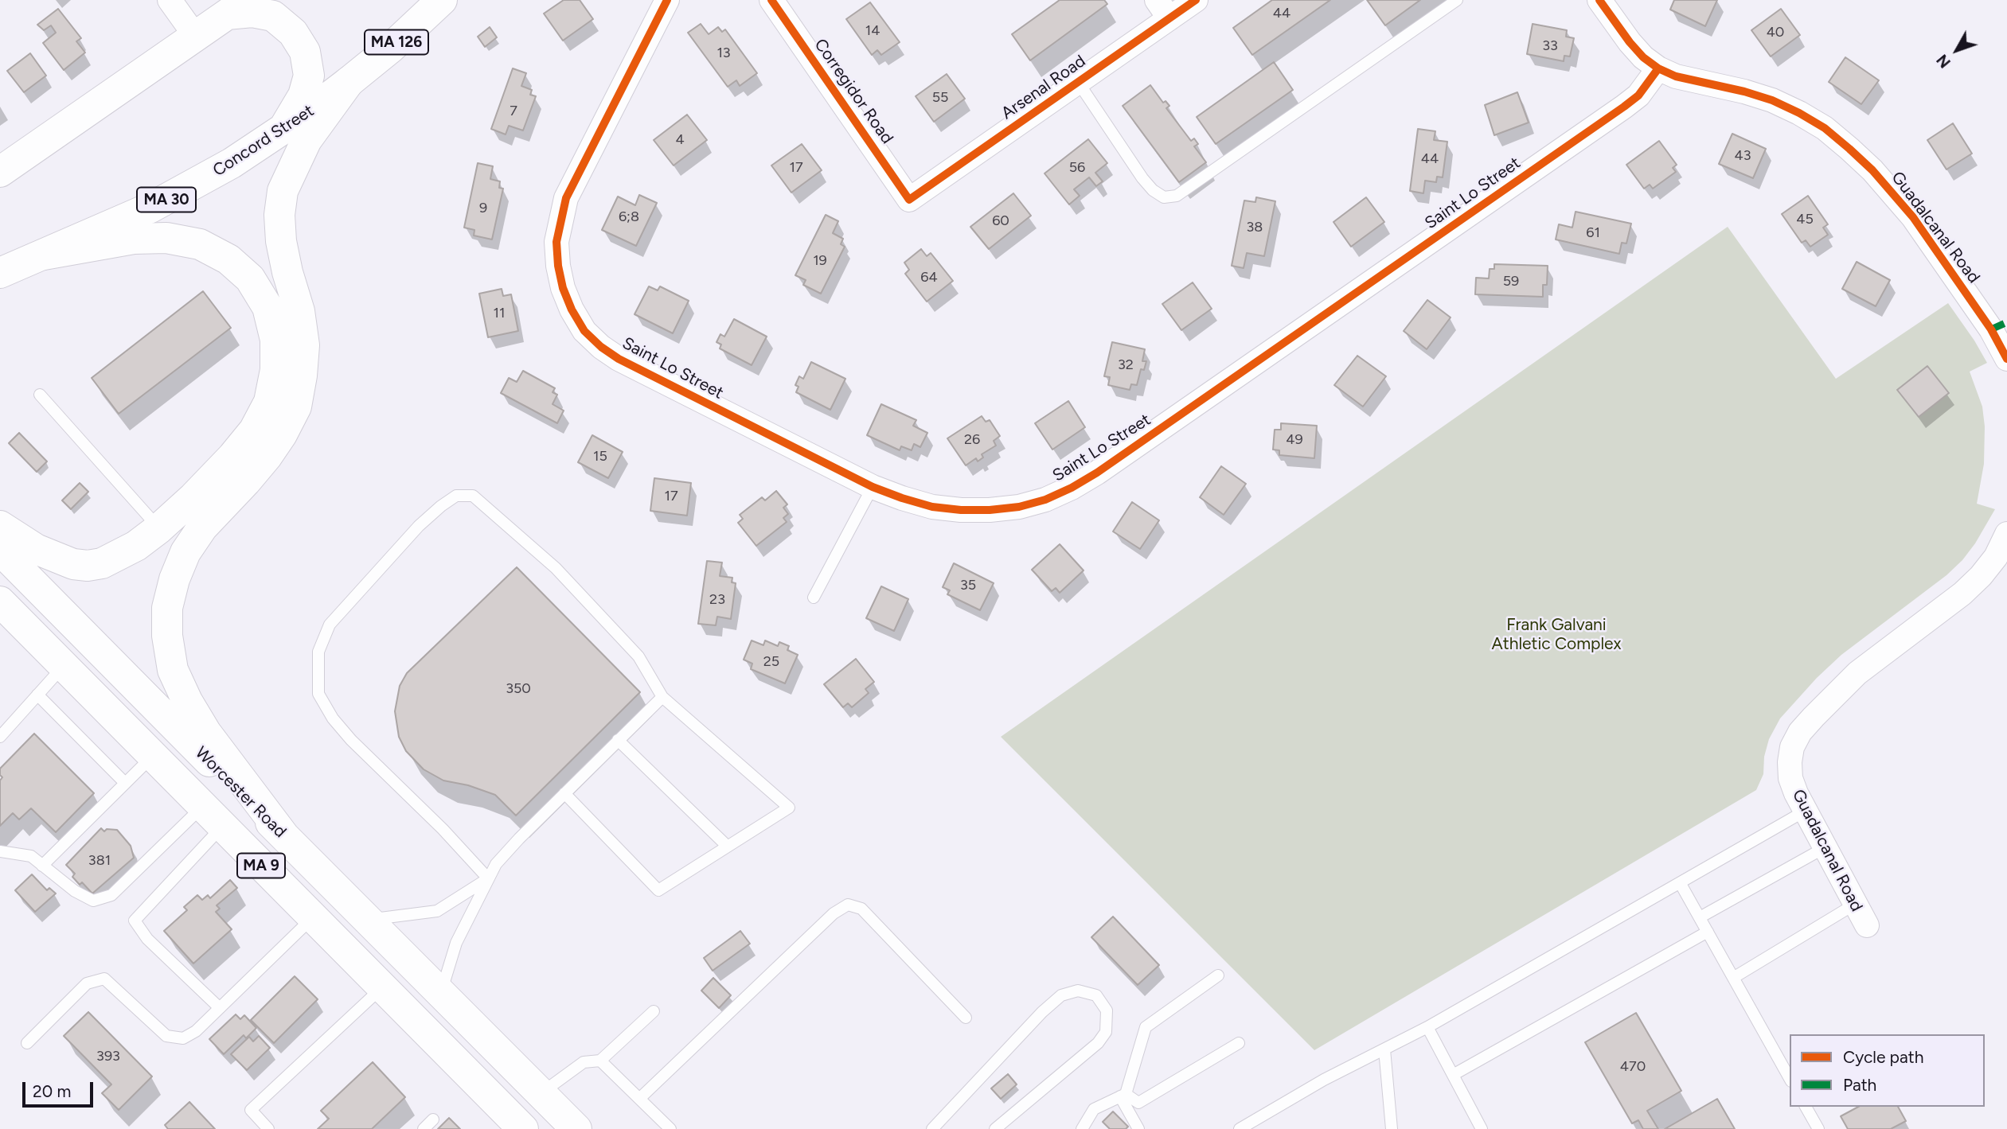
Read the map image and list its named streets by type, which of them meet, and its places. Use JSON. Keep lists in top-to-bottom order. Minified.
{"streets":{"main road":["MA 126","Concord Street","MA 30","Worcester Road","MA 9"],"street":["Arsenal Road","Corregidor Road","Saint Lo Street","Guadalcanal Road"]},"crossings":[["Arsenal Road","Corregidor Road"],["Concord Street","MA 30"],["Saint Lo Street","Guadalcanal Road"]],"parks":["Frank Galvani Athletic Complex"],"house_numbers":["44","14","40","33","13","55","7","4","43","44","17","56","9","6;8","45","60","38","61","19","64","59","11","32","26","49","15","17","35","23","25","350","381","393","470"],"legend":["Cycle path","Path"],"scale_bar":"20 m","north":"bottom left"}
